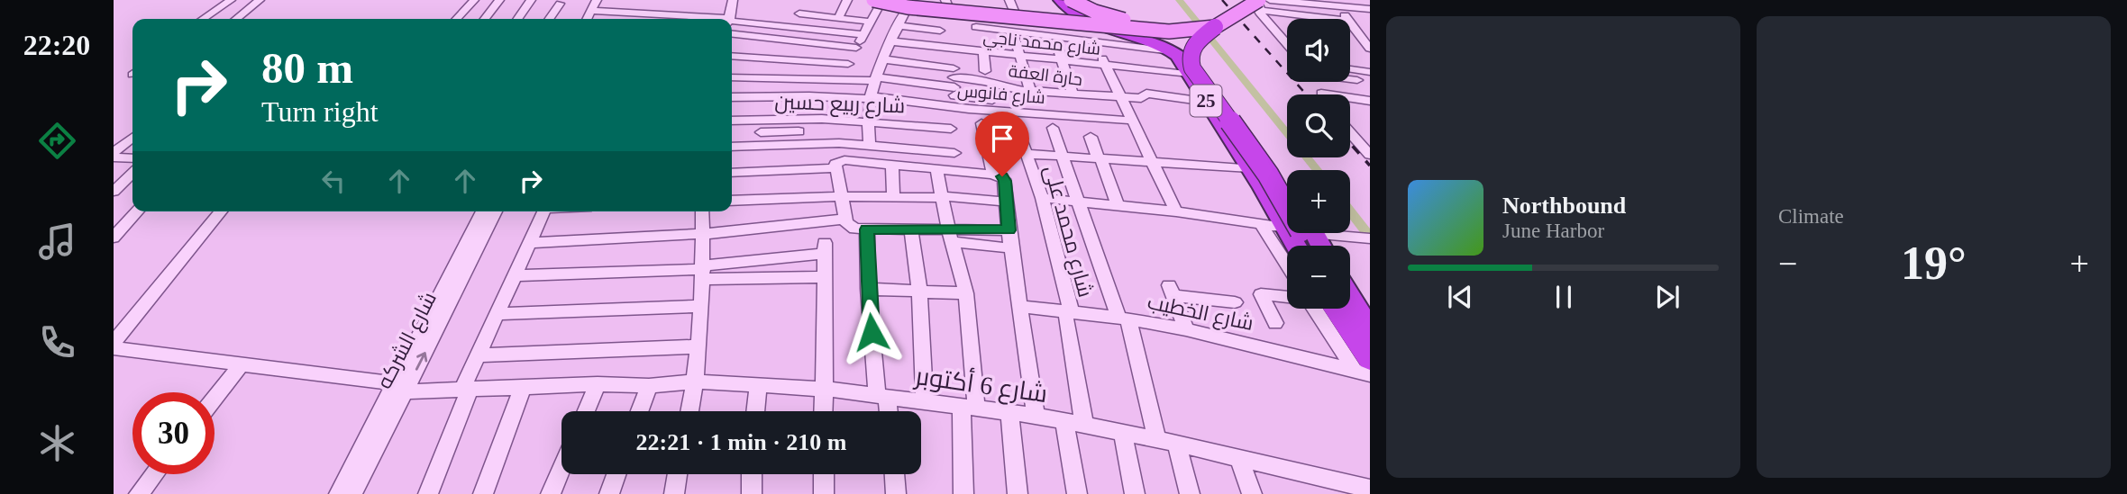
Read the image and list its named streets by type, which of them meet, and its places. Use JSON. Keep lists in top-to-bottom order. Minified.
{"streets":{"highway":["25"],"street":["شارع محمد ناجي","حارة العفة","شارع فانوس","شارع ربيع حسين","شارع محمد على","شارع الخطيب","شارع الشركه","شارع 6 أكتوبر"]},"crossings":[["شارع محمد ناجي","25"],["حارة العفة","شارع فانوس"],["حارة العفة","25"],["شارع محمد على","شارع الخطيب"],["شارع محمد على","شارع 6 أكتوبر"],["شارع الشركه","شارع 6 أكتوبر"]],"page":{"tabs":"22:20","tile":"Climate","map_buttons":["+","−"],"turn":["80 m","Turn right"],"song":["Northbound","June Harbor"],"heat":["−","19°","+"],"limit":"30","trip":"22:21 · 1 min · 210 m"}}
